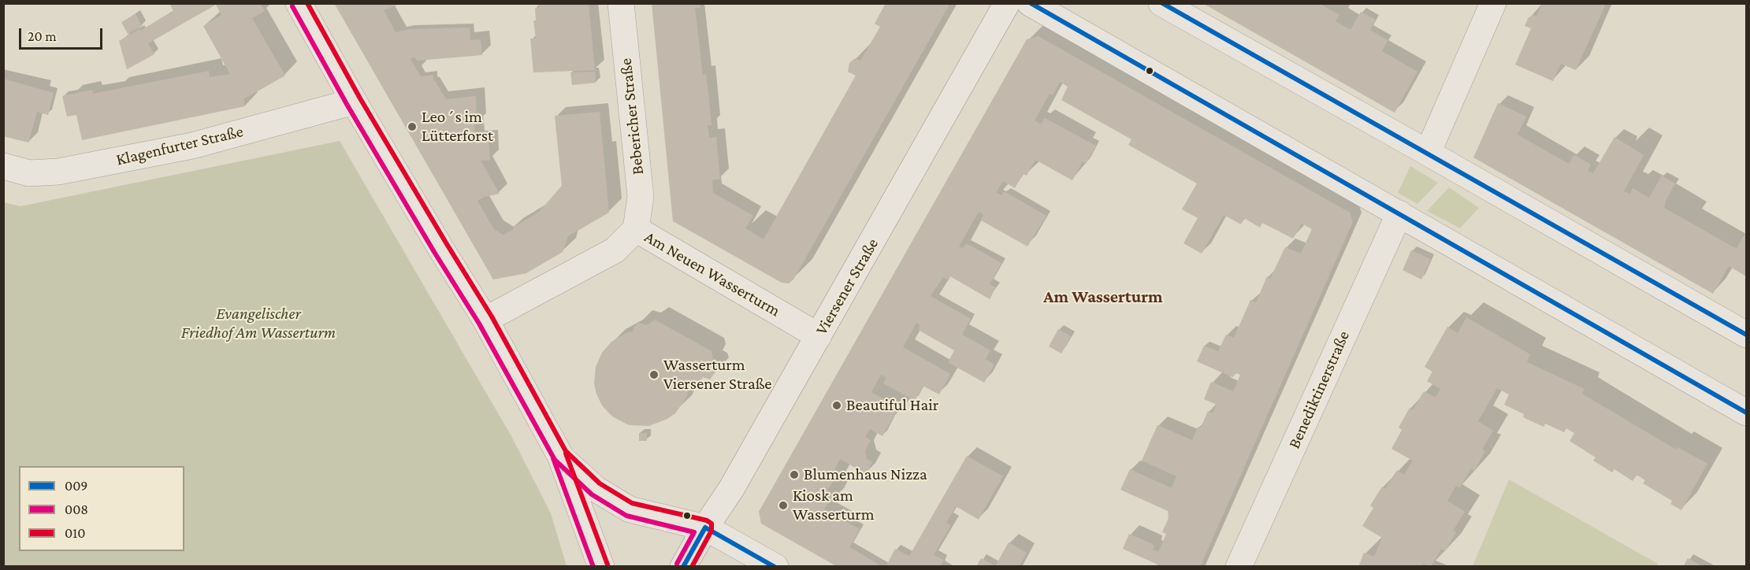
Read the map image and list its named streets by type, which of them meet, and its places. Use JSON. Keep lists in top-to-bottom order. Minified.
{"streets":{"street":["Bebericher Straße","Klagenfurter Straße","Am Neuen Wasserturm","Viersener Straße","Benediktinerstraße"]},"crossings":[["Bebericher Straße","Am Neuen Wasserturm"],["Am Neuen Wasserturm","Viersener Straße"]],"districts":["Am Wasserturm"],"parks":["Evangelischer Friedhof Am Wasserturm"],"places":["Leo´s im Lütterforst","Wasserturm Viersener Straße","Beautiful Hair","Blumenhaus Nizza","Kiosk am Wasserturm"],"lines":["transit line 009","transit line 010","transit line 008"],"legend":["009","008","010"],"scale_bar":"20 m"}
